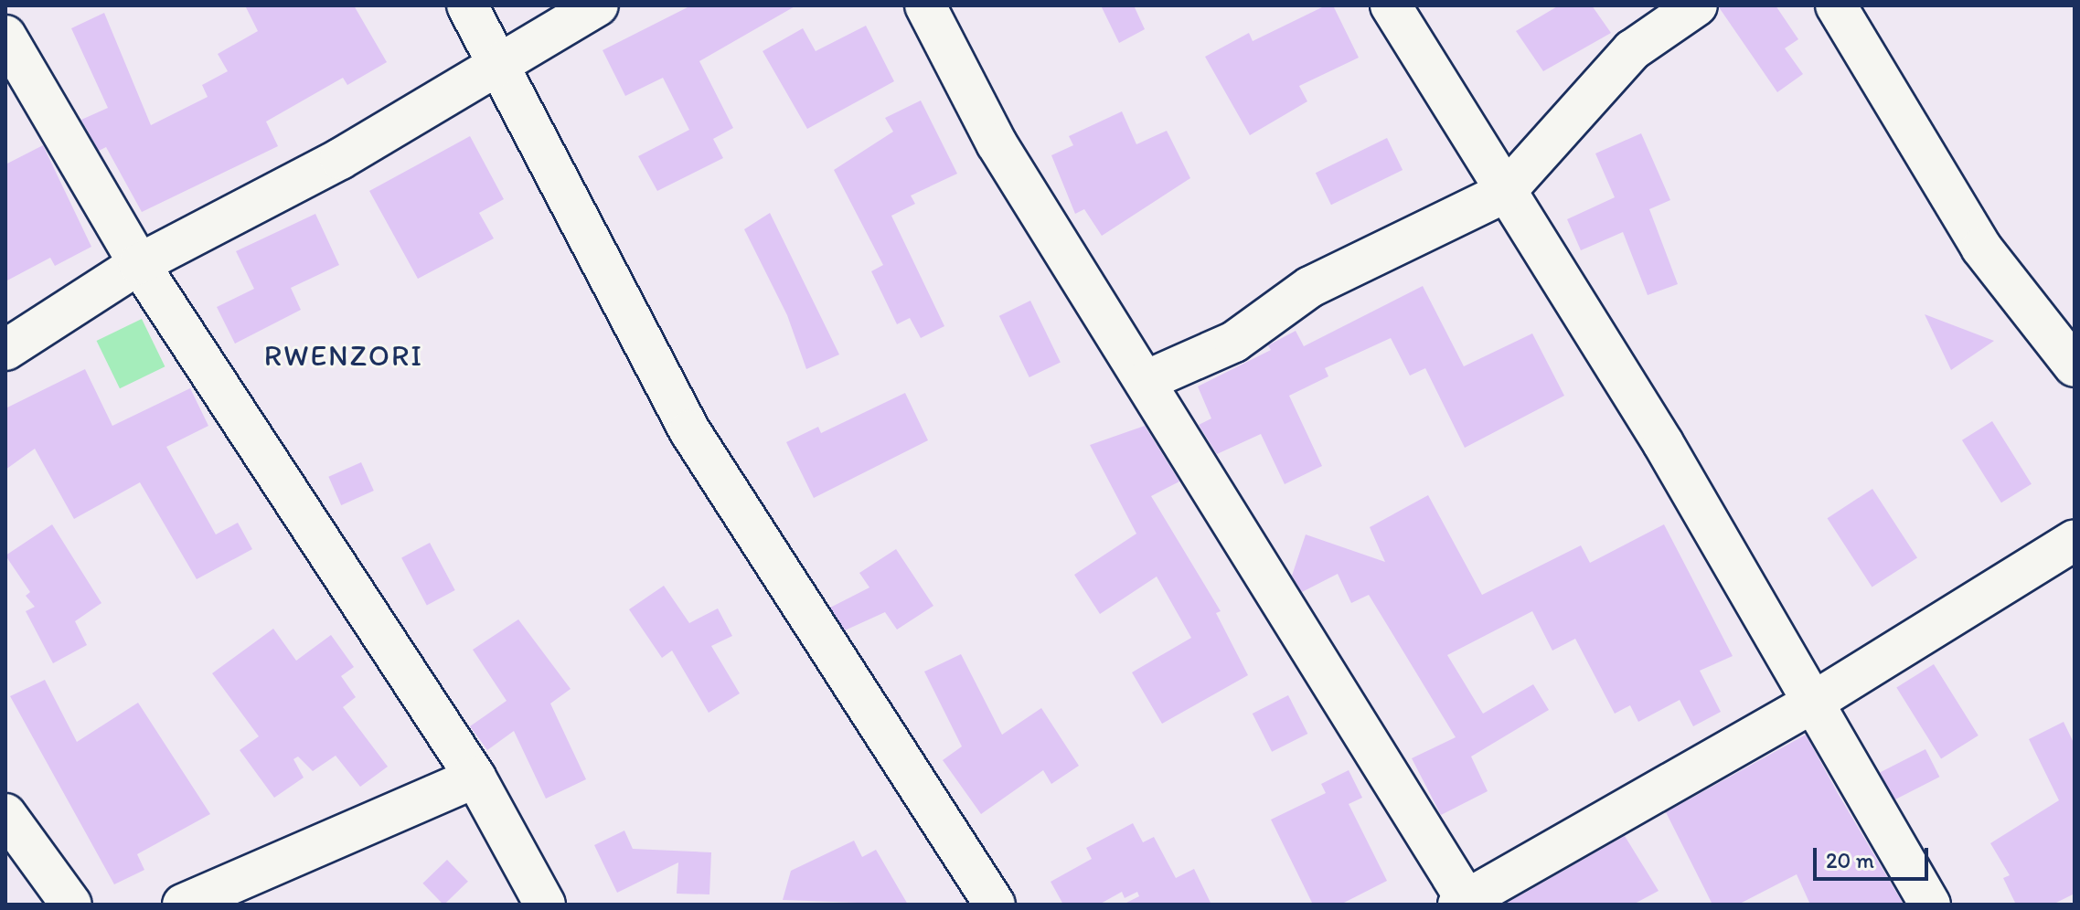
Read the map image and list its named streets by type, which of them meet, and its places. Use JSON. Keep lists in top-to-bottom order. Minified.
{"districts":["RWENZORI"],"scale_bar":"20 m"}
